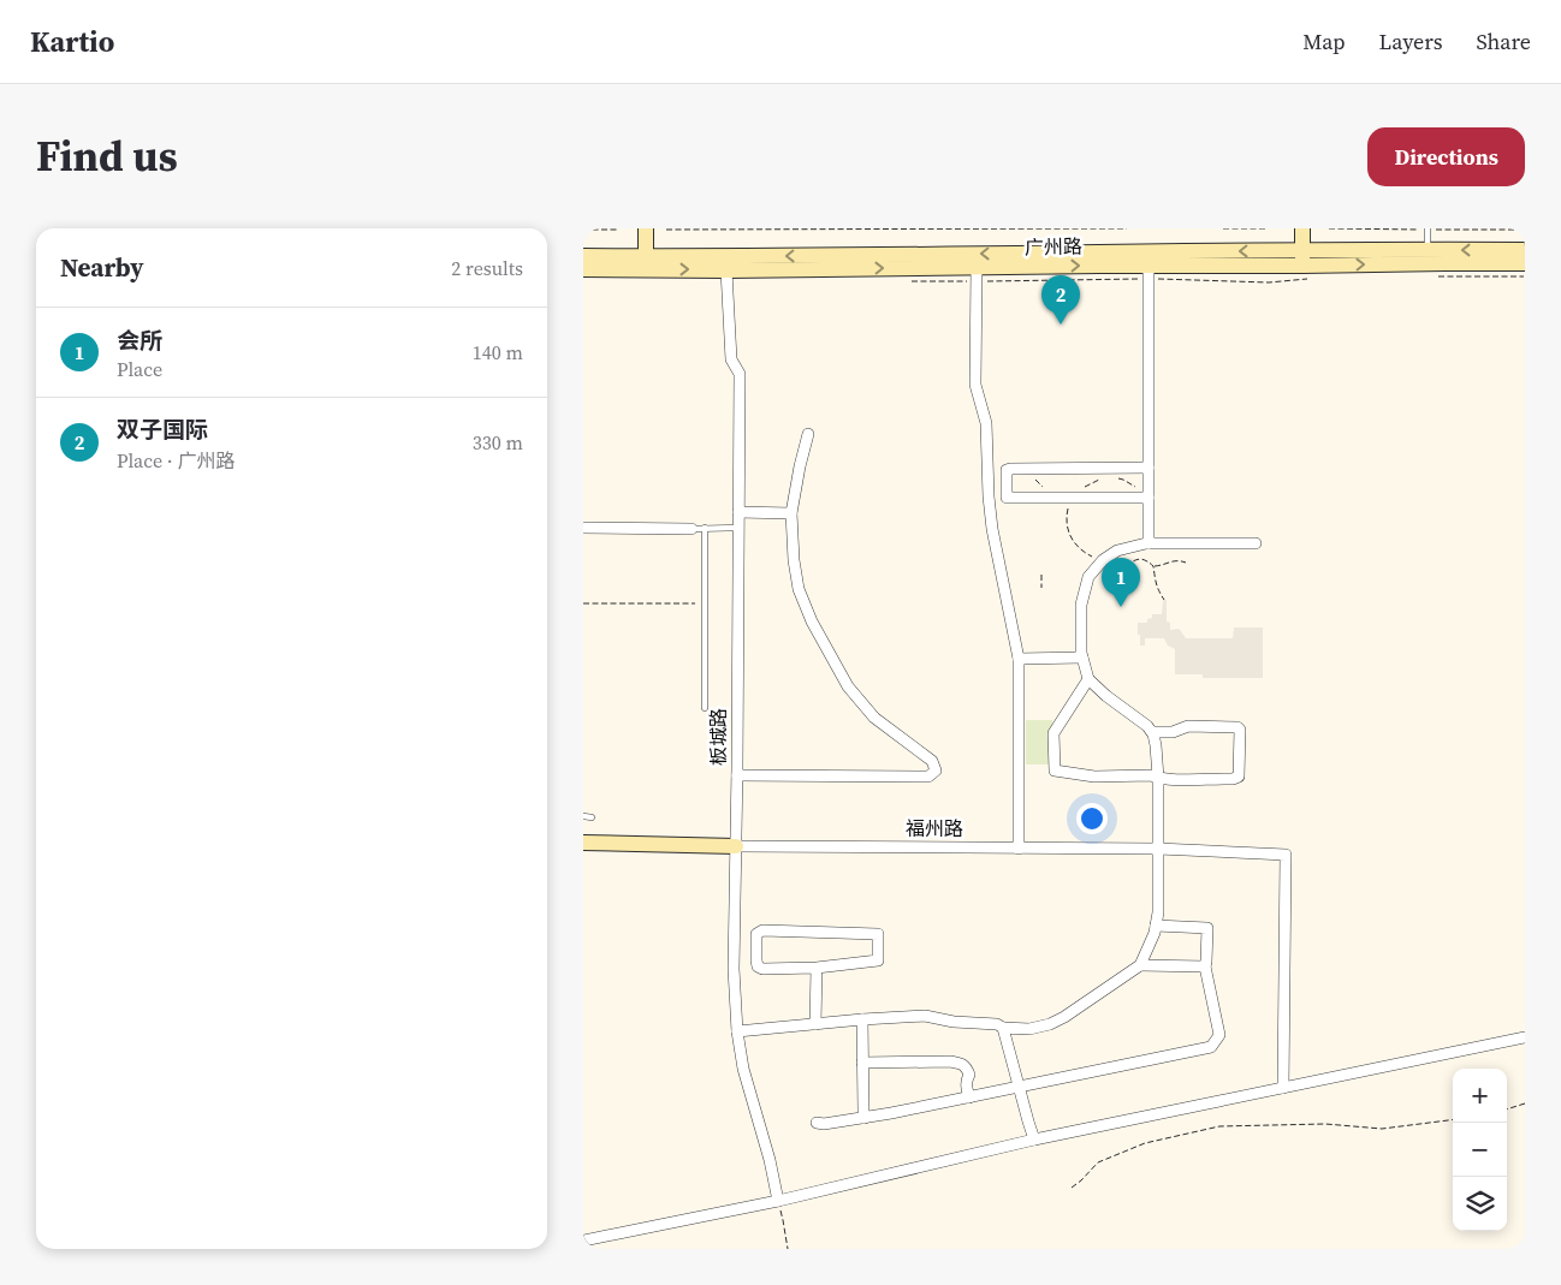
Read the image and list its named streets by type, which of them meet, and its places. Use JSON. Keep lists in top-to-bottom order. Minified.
{"streets":{"main road":["广州路","福州路"],"street":["板城路"]},"crossings":[["广州路","板城路"],["板城路","福州路"]],"page":{"header":"Kartio","nav":["Map","Layers","Share"],"title":"Find us","buttons":"Directions","heading":["Nearby","2 results"],"pins":["2","1"],"list":[{"mark":"1","name":"会所","note":"Place","value":"140 m"},{"mark":"2","name":"双子国际","note":"Place · 广州路","value":"330 m"}],"map_buttons":["+","−"]}}
